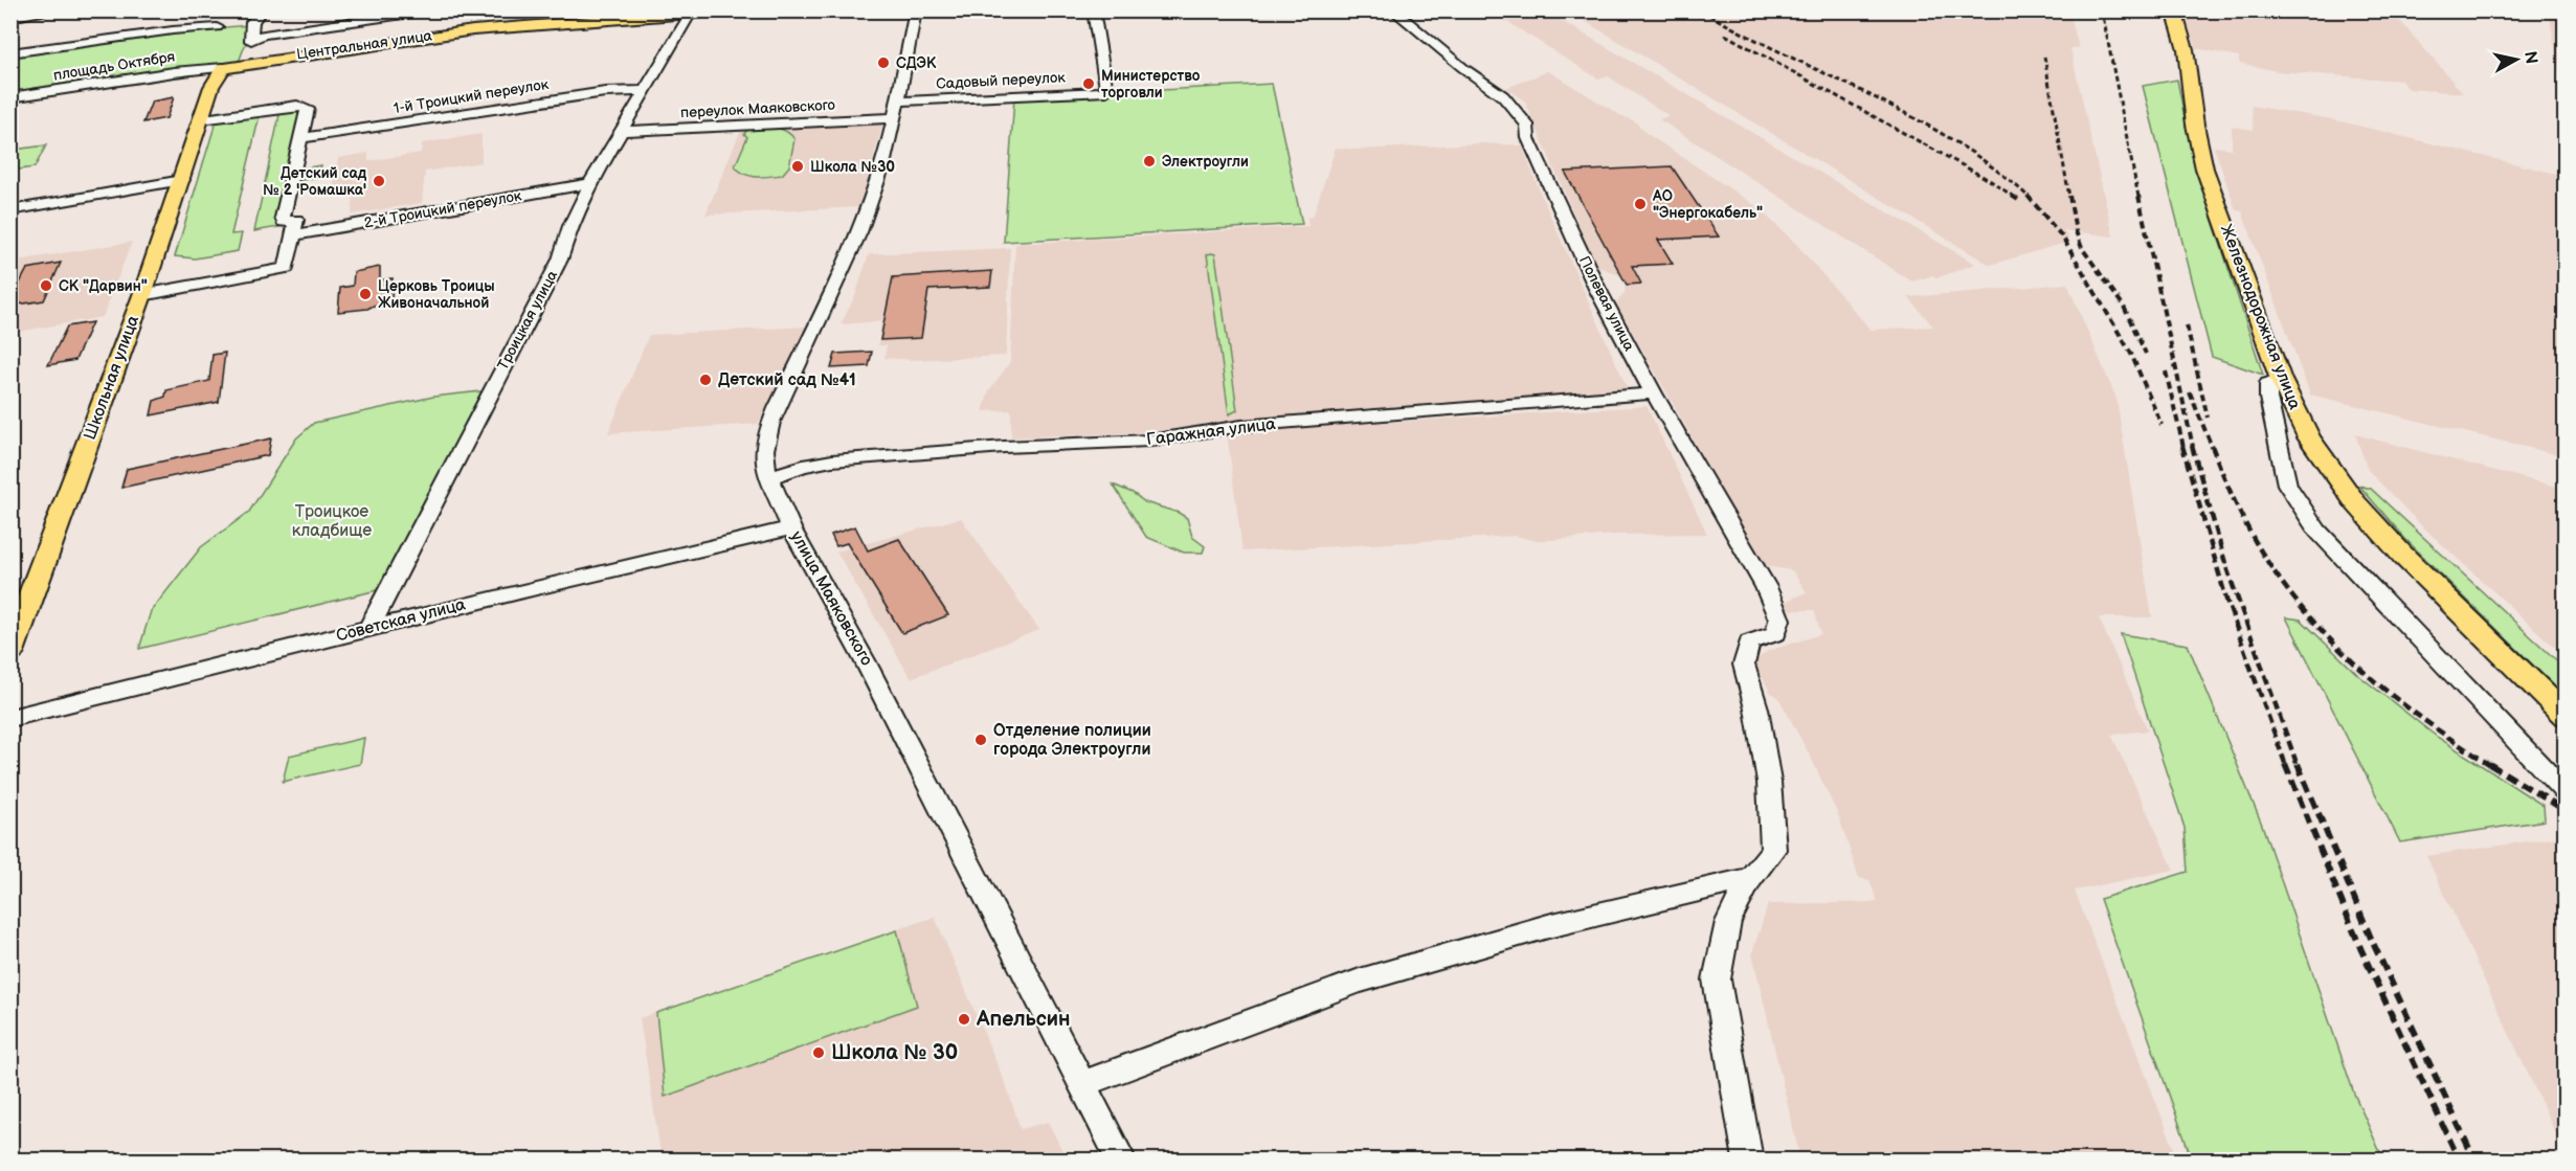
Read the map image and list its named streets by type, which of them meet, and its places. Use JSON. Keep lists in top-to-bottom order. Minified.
{"streets":{"main road":["Центральная улица","Железнодорожная улица","Школьная улица"],"street":["площадь Октября","Садовый переулок","1-й Троицкий переулок","переулок Маяковского","2-й Троицкий переулок","Полевая улица","Троицкая улица","Гаражная улица","улица Маяковского","Советская улица"]},"crossings":[["Центральная улица","площадь Октября"],["Центральная улица","Троицкая улица"],["Центральная улица","Школьная улица"],["площадь Октября","Школьная улица"],["Садовый переулок","переулок Маяковского"],["Садовый переулок","улица Маяковского"],["1-й Троицкий переулок","Троицкая улица"],["переулок Маяковского","Троицкая улица"],["переулок Маяковского","улица Маяковского"],["2-й Троицкий переулок","Троицкая улица"],["Полевая улица","Гаражная улица"],["Троицкая улица","Советская улица"],["Гаражная улица","улица Маяковского"],["улица Маяковского","Советская улица"]],"parks":["Троицкое кладбище"],"places":["СДЭК","Министерство торговли","Электроугли","Школа №30","Детский сад № 2 'Ромашка'","АО \"Энергокабель\"","СК \"Дарвин\"","Церковь Троицы Живоначальной","Детский сад №41","Отделение полиции города Электроугли","Апельсин","Школа № 30"],"north":"right"}
